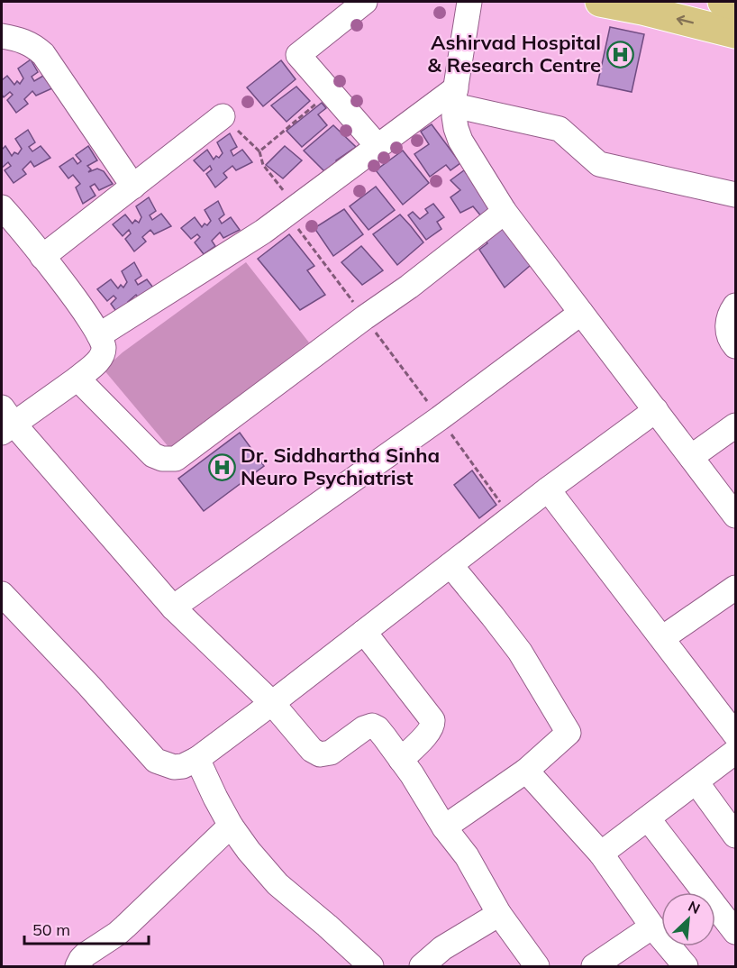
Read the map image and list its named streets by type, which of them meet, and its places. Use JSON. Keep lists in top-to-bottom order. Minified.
{"places":{"hospital":["Ashirvad Hospital & Research Centre","Dr. Siddhartha Sinha Neuro Psychiatrist"]},"scale_bar":"50 m","north":"top right"}
